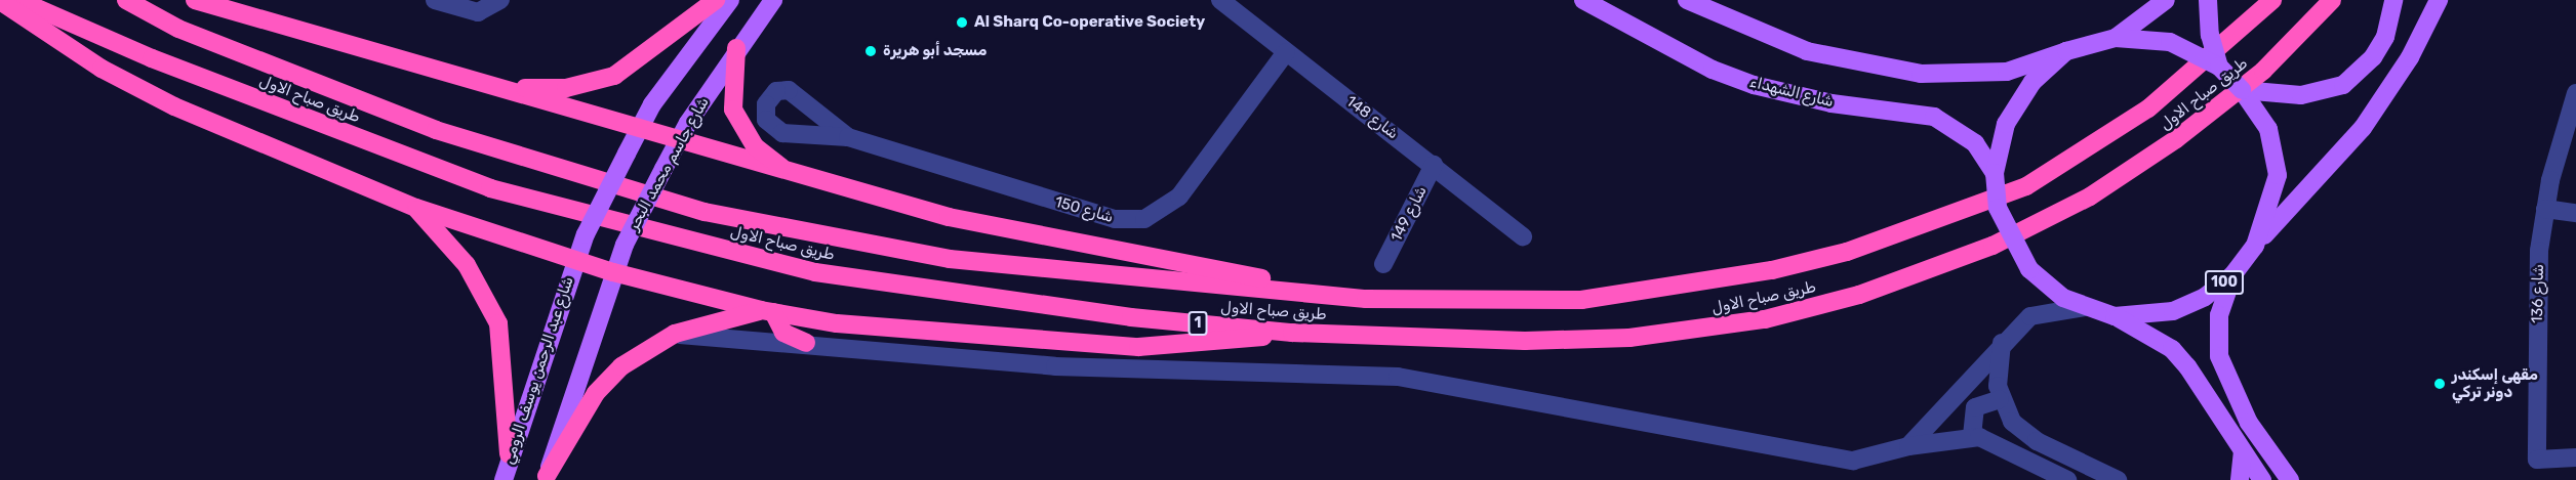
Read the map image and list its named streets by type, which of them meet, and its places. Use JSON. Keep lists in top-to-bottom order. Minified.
{"streets":{"highway":["طريق صباح الاول","1"],"main road":["شارع الشهداء","شارع جاسم محمد البحر","100","شارع عبد الرحمن يوسف الرومي"],"street":["شارع 148","شارع 150","شارع 149","شارع 136"]},"crossings":[["شارع الشهداء","100"],["طريق صباح الاول","100"],["شارع 148","شارع 150"],["شارع 148","شارع 149"]],"places":["Al Sharq Co-operative Society","مسجد أبو هريرة","مقهى إسكندر دونر تركي"]}
